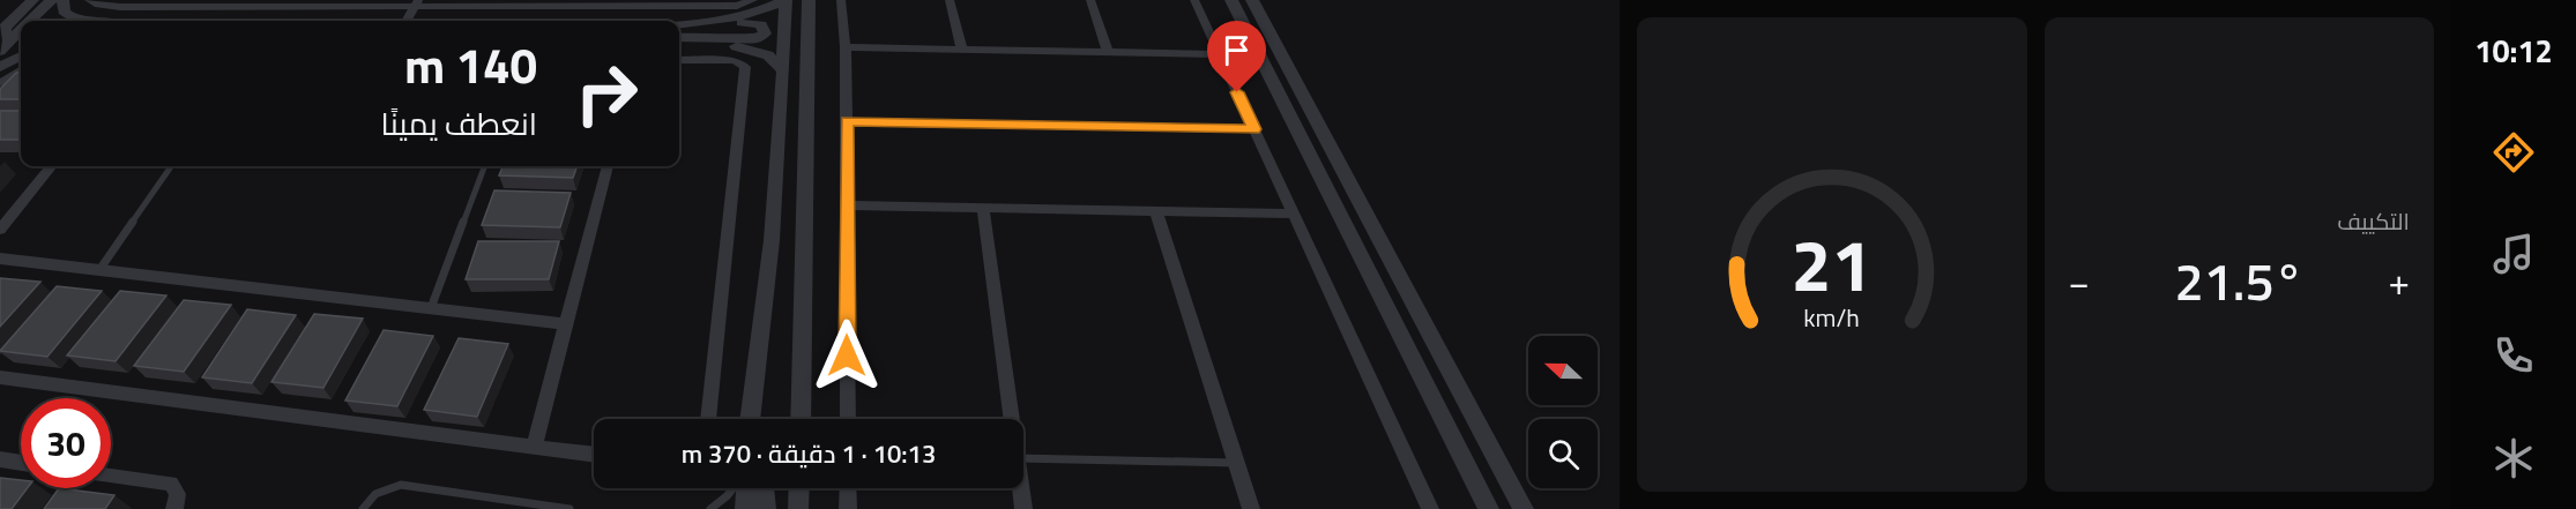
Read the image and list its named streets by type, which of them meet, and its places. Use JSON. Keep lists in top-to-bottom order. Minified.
{"north":"left","page":{"tabs":"10:12","tile":"التكييف","turn":["140 m","انعطف يمينًا"],"heat":["−","21.5°","+"],"limit":"30","trip":"10:13 · 1 دقيقة · 370 m","gauge":["21","km/h"]}}
